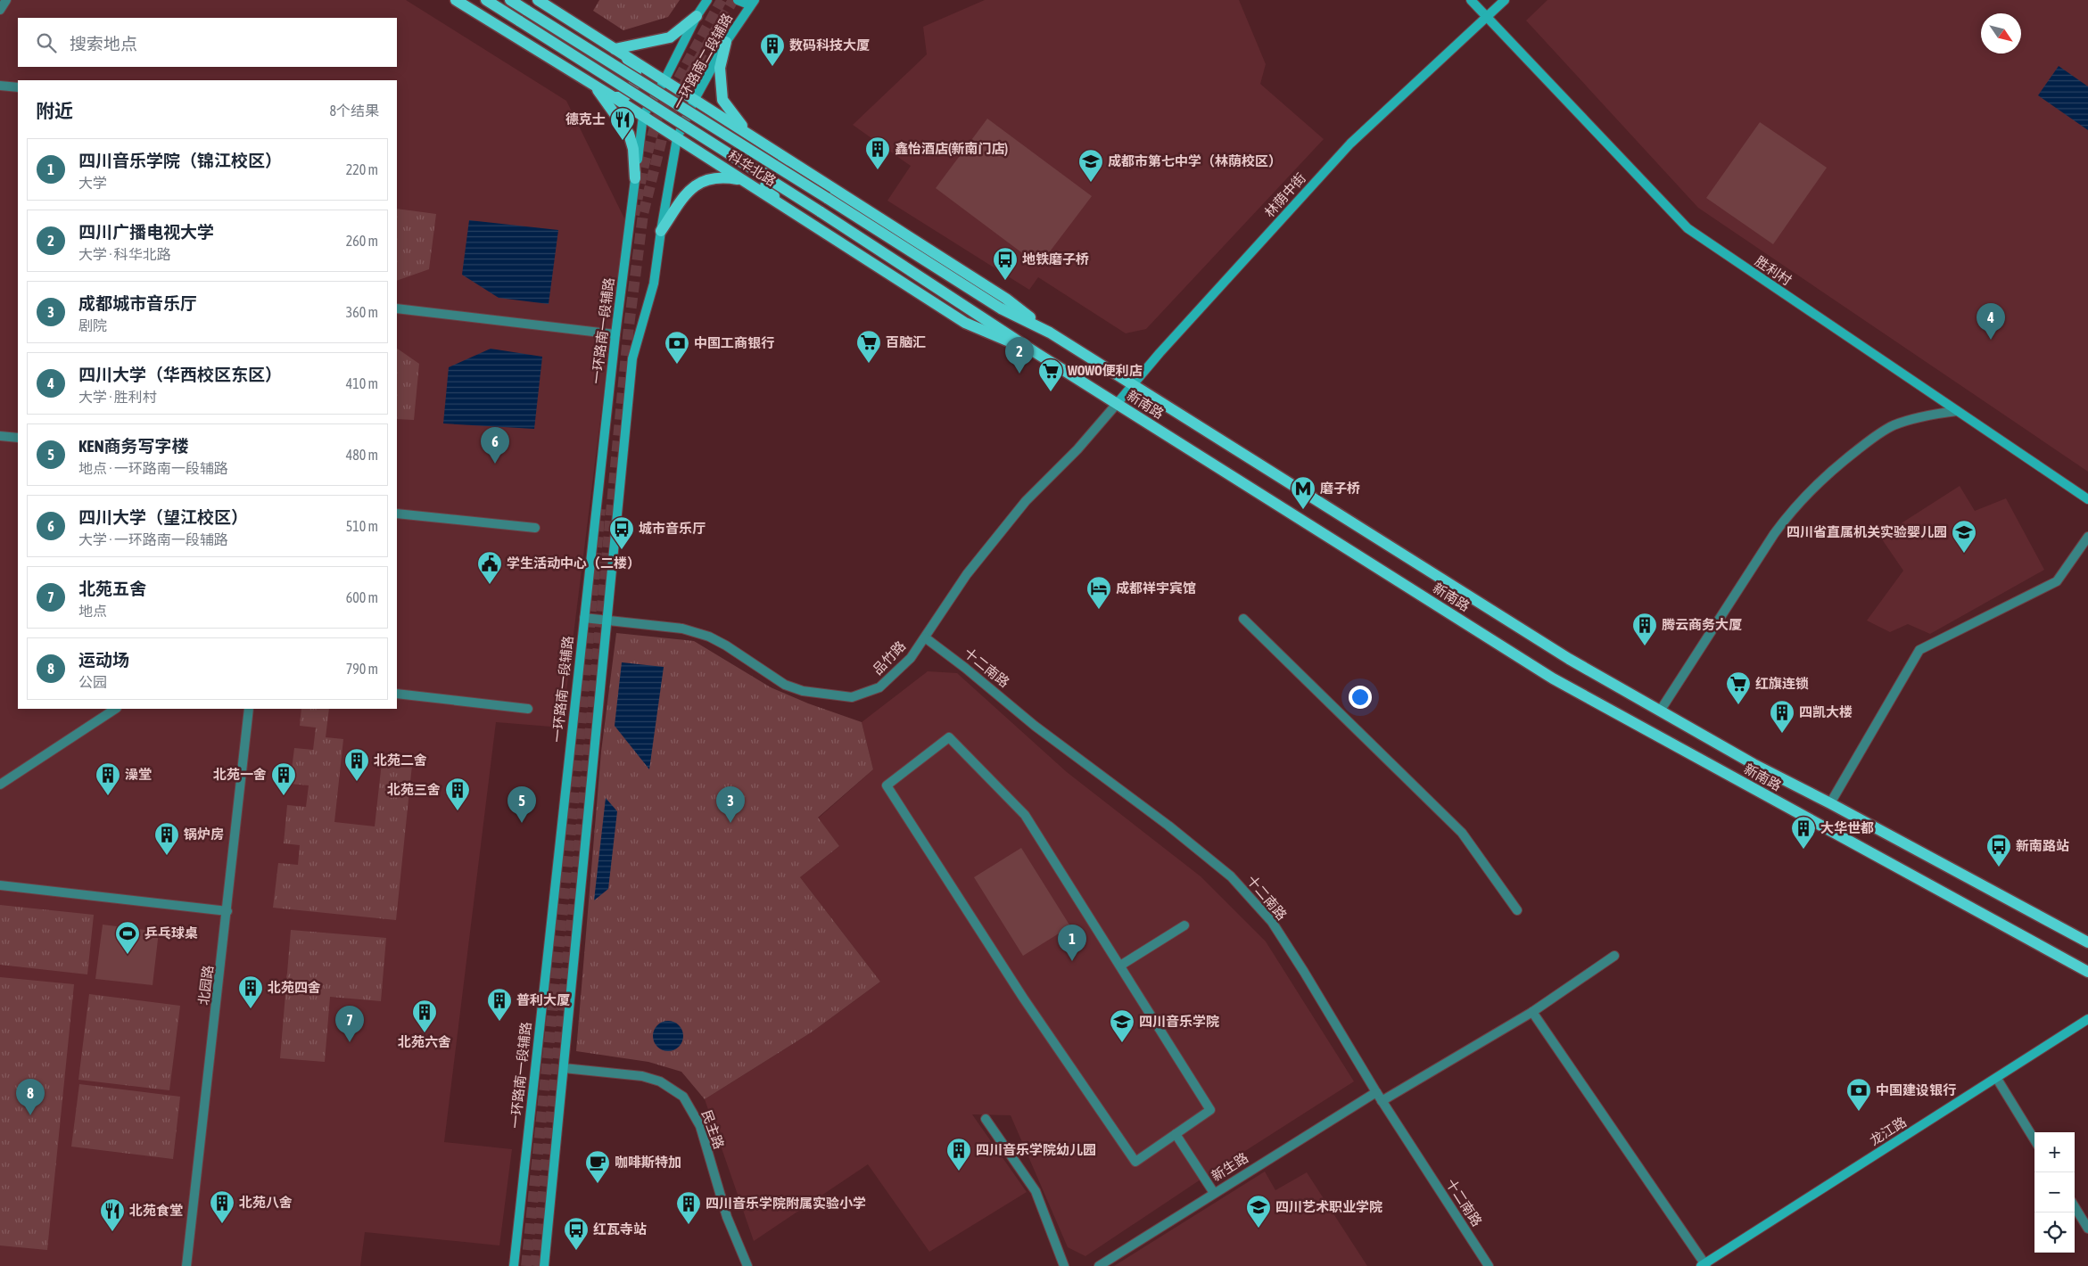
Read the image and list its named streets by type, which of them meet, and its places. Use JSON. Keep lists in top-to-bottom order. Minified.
{"streets":{"main road":["一环路南二段辅路","科华北路","林荫中街","胜利村","一环路南一段辅路","新南路","龙江路"],"street":["品竹路","十二南路","北园路","民主路","新生路"]},"crossings":[["一环路南二段辅路","科华北路"],["一环路南二段辅路","一环路南一段辅路"],["科华北路","一环路南一段辅路"],["科华北路","新南路"],["林荫中街","胜利村"],["林荫中街","新南路"],["林荫中街","品竹路"],["一环路南一段辅路","品竹路"],["新南路","品竹路"],["品竹路","十二南路"],["十二南路","新生路"]],"places":{"building":["数码科技大厦","鑫怡酒店(新南门店)","腾云商务大厦","四凯大楼","北苑二舍","澡堂","北苑一舍","北苑三舍","大华世都","锅炉房","北苑四舍","普利大厦","北苑六舍","四川音乐学院幼儿园","北苑八舍","四川音乐学院附属实验小学"],"restaurant":["德克士","北苑食堂"],"school or university":["成都市第七中学（林荫校区）","四川省直属机关实验婴儿园","四川音乐学院","四川艺术职业学院"],"bus stop":["地铁磨子桥","城市音乐厅","新南路站","红瓦寺站"],"supermarket":["百脑汇","WOWO便利店","红旗连锁"],"bank":["中国工商银行","中国建设银行"],"metro station":["磨子桥"],"public building":["学生活动中心（二楼）"],"hotel":["成都祥宇宾馆"],"sports":["乒乓球桌"],"cafe":["咖啡斯特加"]},"north":"bottom right","page":{"search":"搜索地点","heading":["附近","8个结果"],"list":[{"mark":"1","name":"四川音乐学院（锦江校区）","note":"大学","value":"220 m"},{"mark":"2","name":"四川广播电视大学","note":"大学 · 科华北路","value":"260 m"},{"mark":"3","name":"成都城市音乐厅","note":"剧院","value":"360 m"},{"mark":"4","name":"四川大学（华西校区东区）","note":"大学 · 胜利村","value":"410 m"},{"mark":"5","name":"KEN商务写字楼","note":"地点 · 一环路南一段辅路","value":"480 m"},{"mark":"6","name":"四川大学（望江校区）","note":"大学 · 一环路南一段辅路","value":"510 m"},{"mark":"7","name":"北苑五舍","note":"地点","value":"600 m"},{"mark":"8","name":"运动场","note":"公园","value":"790 m"}],"pins":["4","2","6","3","5","1","7","8"],"map_buttons":["+","−"]}}
